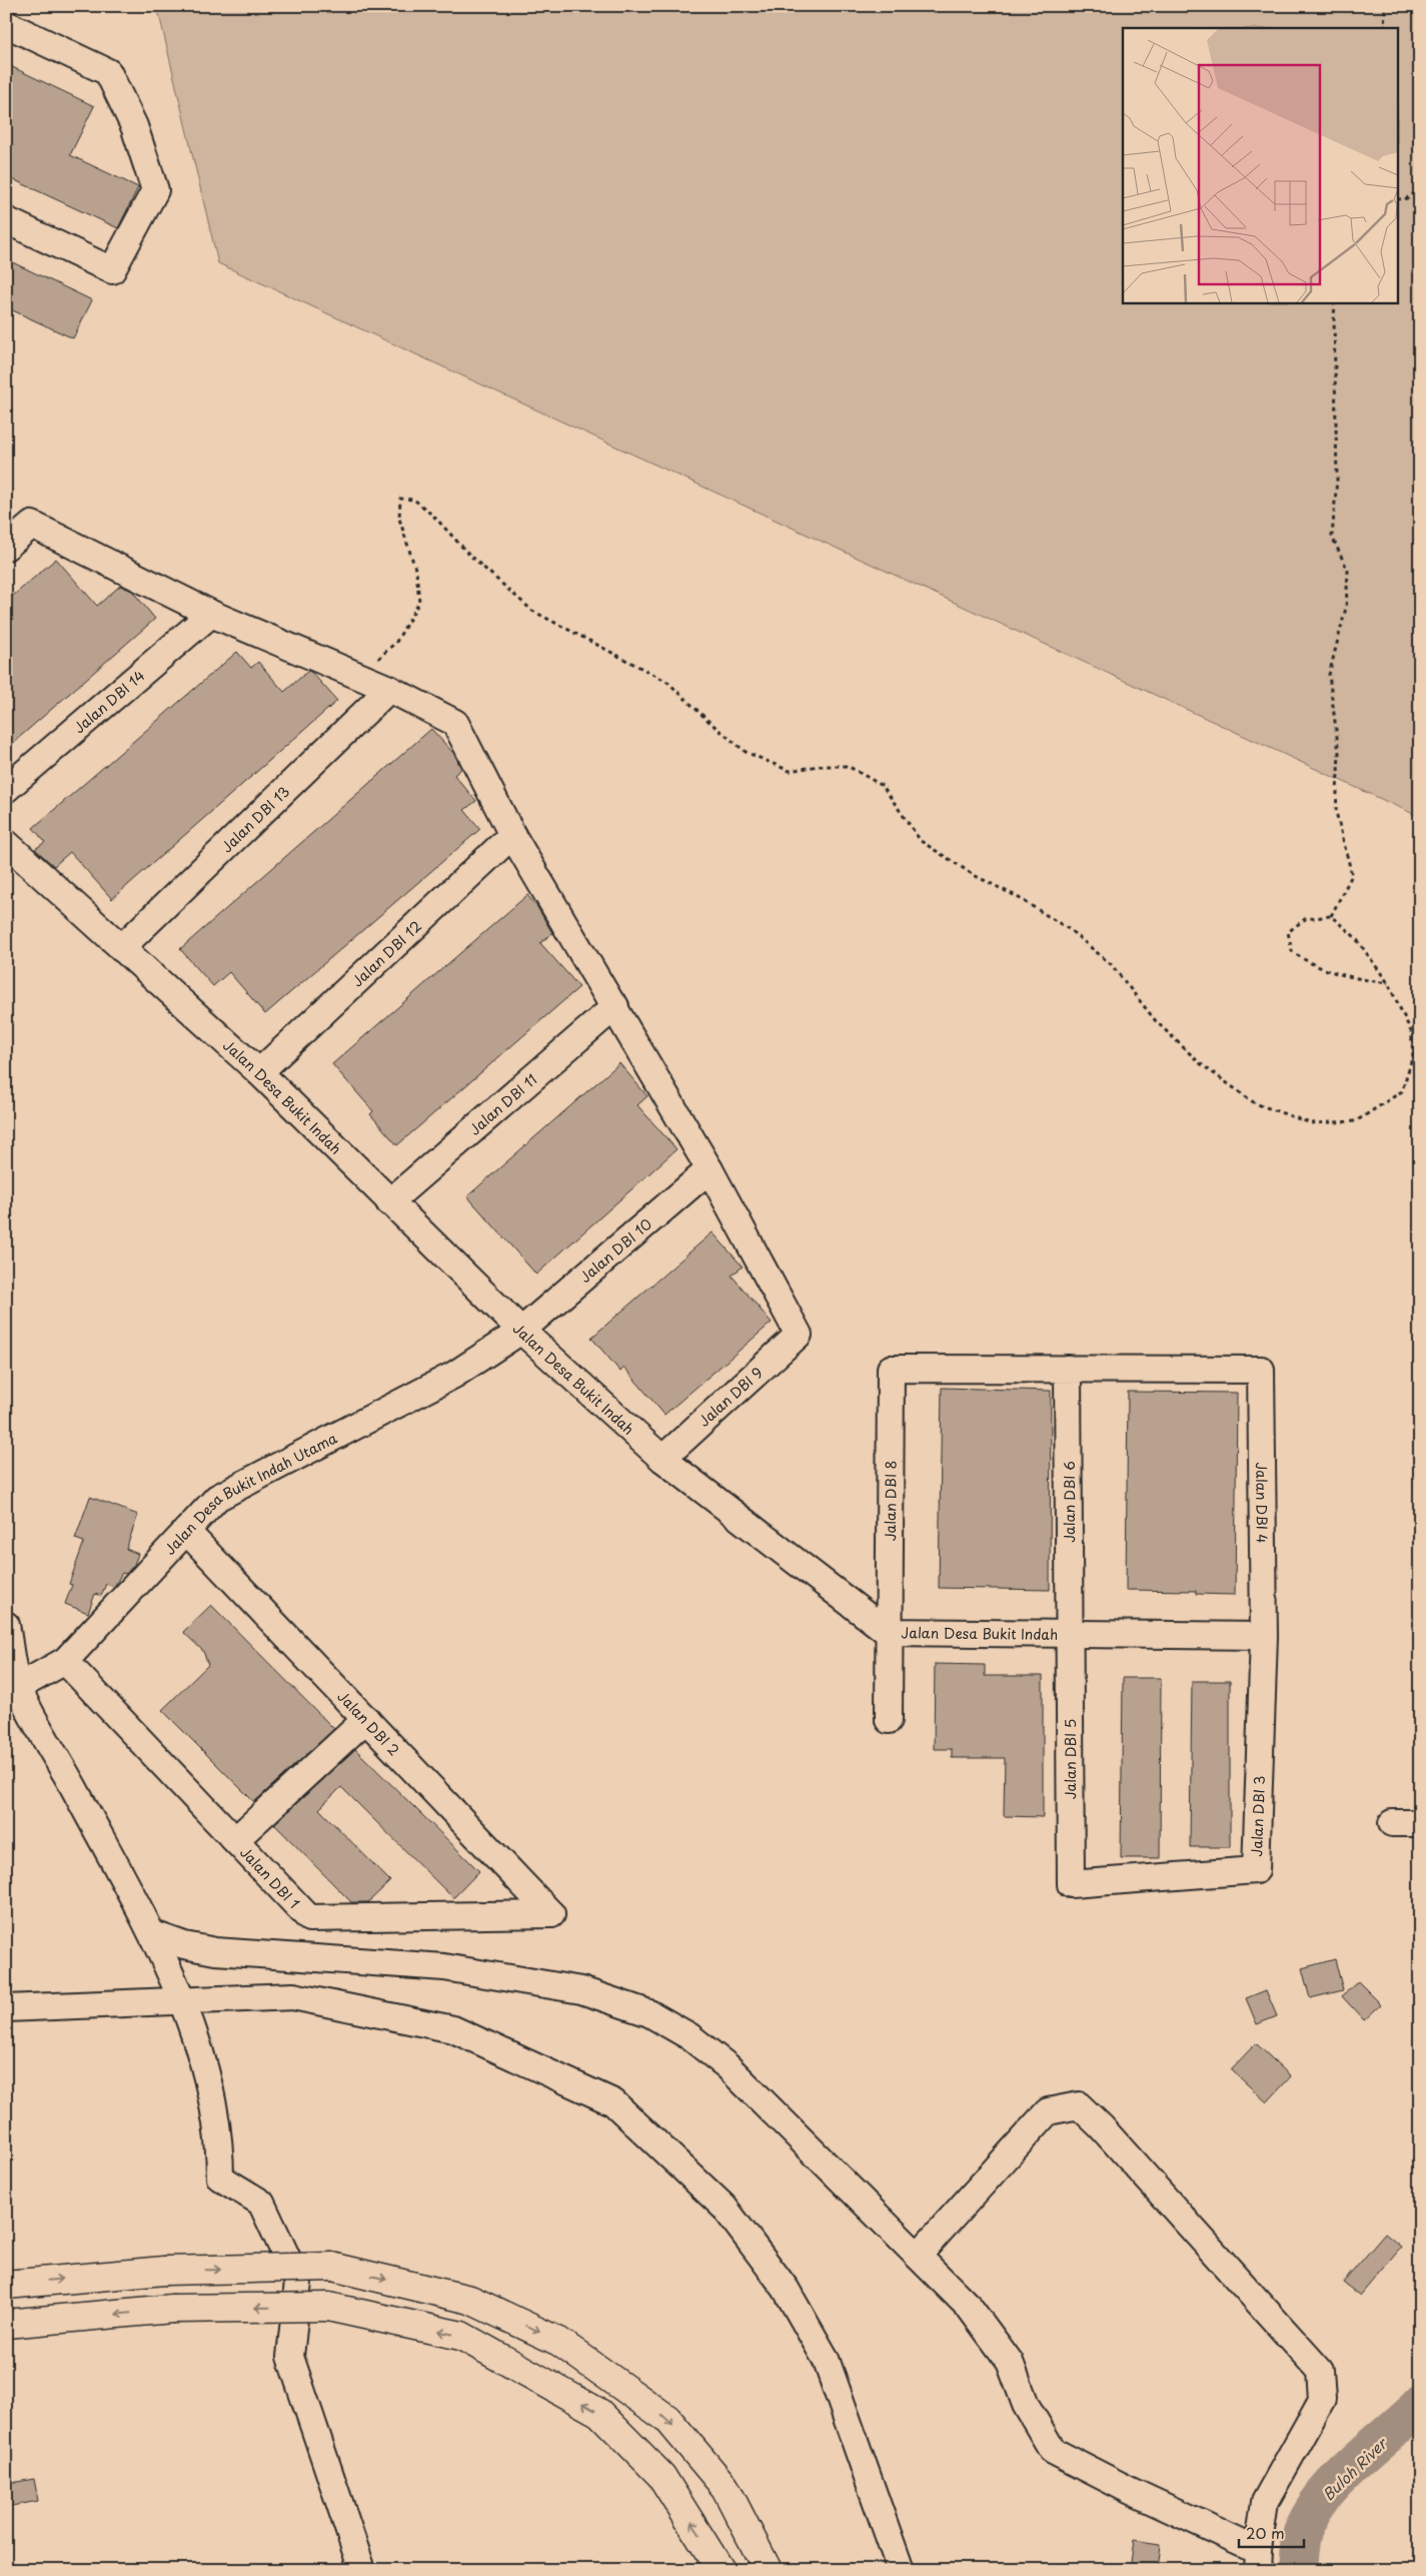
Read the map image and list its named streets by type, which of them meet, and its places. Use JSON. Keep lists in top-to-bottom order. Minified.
{"streets":{"street":["Jalan DBI 14","Jalan DBI 13","Jalan DBI 12","Jalan Desa Bukit Indah","Jalan DBI 11","Jalan DBI 10","Jalan DBI 9","Jalan Desa Bukit Indah Utama","Jalan DBI 8","Jalan DBI 6","Jalan DBI 4","Jalan DBI 2","Jalan DBI 5","Jalan DBI 3","Jalan DBI 1"]},"crossings":[["Jalan DBI 13","Jalan Desa Bukit Indah"],["Jalan DBI 12","Jalan Desa Bukit Indah"],["Jalan Desa Bukit Indah","Jalan DBI 11"],["Jalan Desa Bukit Indah","Jalan DBI 10"],["Jalan Desa Bukit Indah","Jalan DBI 9"],["Jalan Desa Bukit Indah","Jalan Desa Bukit Indah Utama"],["Jalan Desa Bukit Indah","Jalan DBI 8"],["Jalan Desa Bukit Indah","Jalan DBI 6"],["Jalan Desa Bukit Indah","Jalan DBI 4"],["Jalan Desa Bukit Indah","Jalan DBI 5"],["Jalan Desa Bukit Indah","Jalan DBI 3"],["Jalan DBI 10","Jalan DBI 9"],["Jalan DBI 10","Jalan Desa Bukit Indah Utama"],["Jalan Desa Bukit Indah Utama","Jalan DBI 2"],["Jalan Desa Bukit Indah Utama","Jalan DBI 1"],["Jalan DBI 8","Jalan DBI 6"],["Jalan DBI 8","Jalan DBI 4"],["Jalan DBI 6","Jalan DBI 4"],["Jalan DBI 6","Jalan DBI 5"],["Jalan DBI 4","Jalan DBI 3"],["Jalan DBI 2","Jalan DBI 1"],["Jalan DBI 5","Jalan DBI 3"]],"water":["Buloh River"],"scale_bar":"20 m"}
